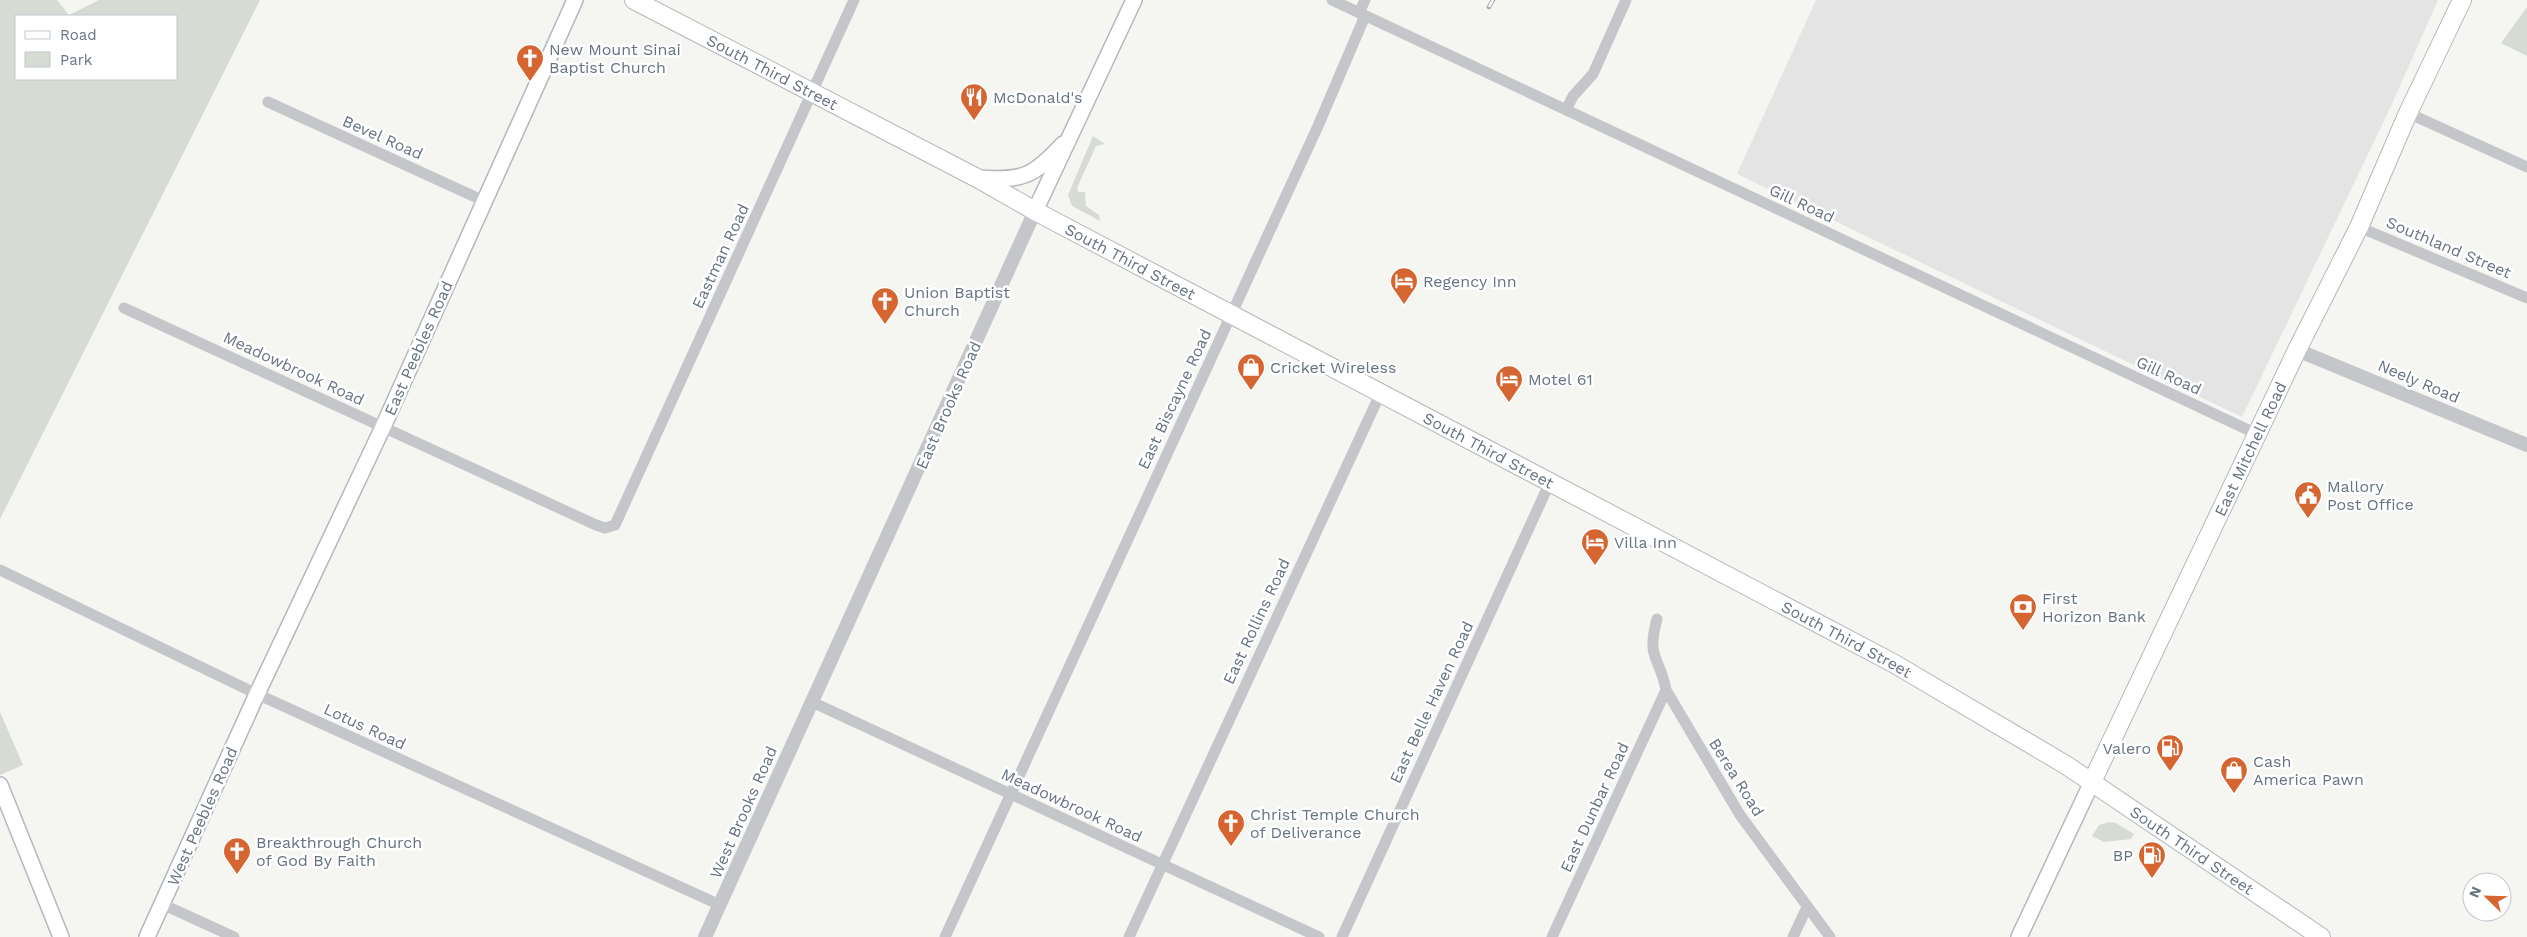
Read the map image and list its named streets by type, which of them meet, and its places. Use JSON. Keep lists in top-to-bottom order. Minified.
{"streets":{"main road":["South Third Street","East Peebles Road","East Brooks Road","East Mitchell Road","West Peebles Road"],"street":["Bevel Road","Gill Road","Southland Street","Eastman Road","Meadowbrook Road","Neely Road","East Biscayne Road","East Rollins Road","East Belle Haven Road","Lotus Road","Berea Road","East Dunbar Road","West Brooks Road"]},"crossings":[["South Third Street","Eastman Road"],["South Third Street","East Biscayne Road"],["South Third Street","East Brooks Road"],["South Third Street","East Mitchell Road"],["South Third Street","East Rollins Road"],["South Third Street","East Belle Haven Road"],["Bevel Road","East Peebles Road"],["Gill Road","East Biscayne Road"],["Gill Road","East Mitchell Road"],["Southland Street","East Mitchell Road"],["Eastman Road","Meadowbrook Road"],["East Peebles Road","Meadowbrook Road"],["East Peebles Road","Lotus Road"],["East Peebles Road","West Peebles Road"],["Meadowbrook Road","East Biscayne Road"],["Meadowbrook Road","East Brooks Road"],["Meadowbrook Road","East Rollins Road"],["Meadowbrook Road","West Brooks Road"],["Neely Road","East Mitchell Road"],["East Brooks Road","West Brooks Road"],["Lotus Road","West Brooks Road"],["Lotus Road","West Peebles Road"],["Berea Road","East Dunbar Road"]],"places":{"church":["New Mount Sinai Baptist Church","Union Baptist Church","Christ Temple Church of Deliverance","Breakthrough Church of God By Faith"],"restaurant":["McDonald's"],"hotel":["Regency Inn","Motel 61","Villa Inn"],"shop":["Cricket Wireless","Cash America Pawn"],"public building":["Mallory Post Office"],"bank":["First Horizon Bank"],"fuel station":["Valero","BP"]},"legend":["Road","Park"],"north":"top left"}
